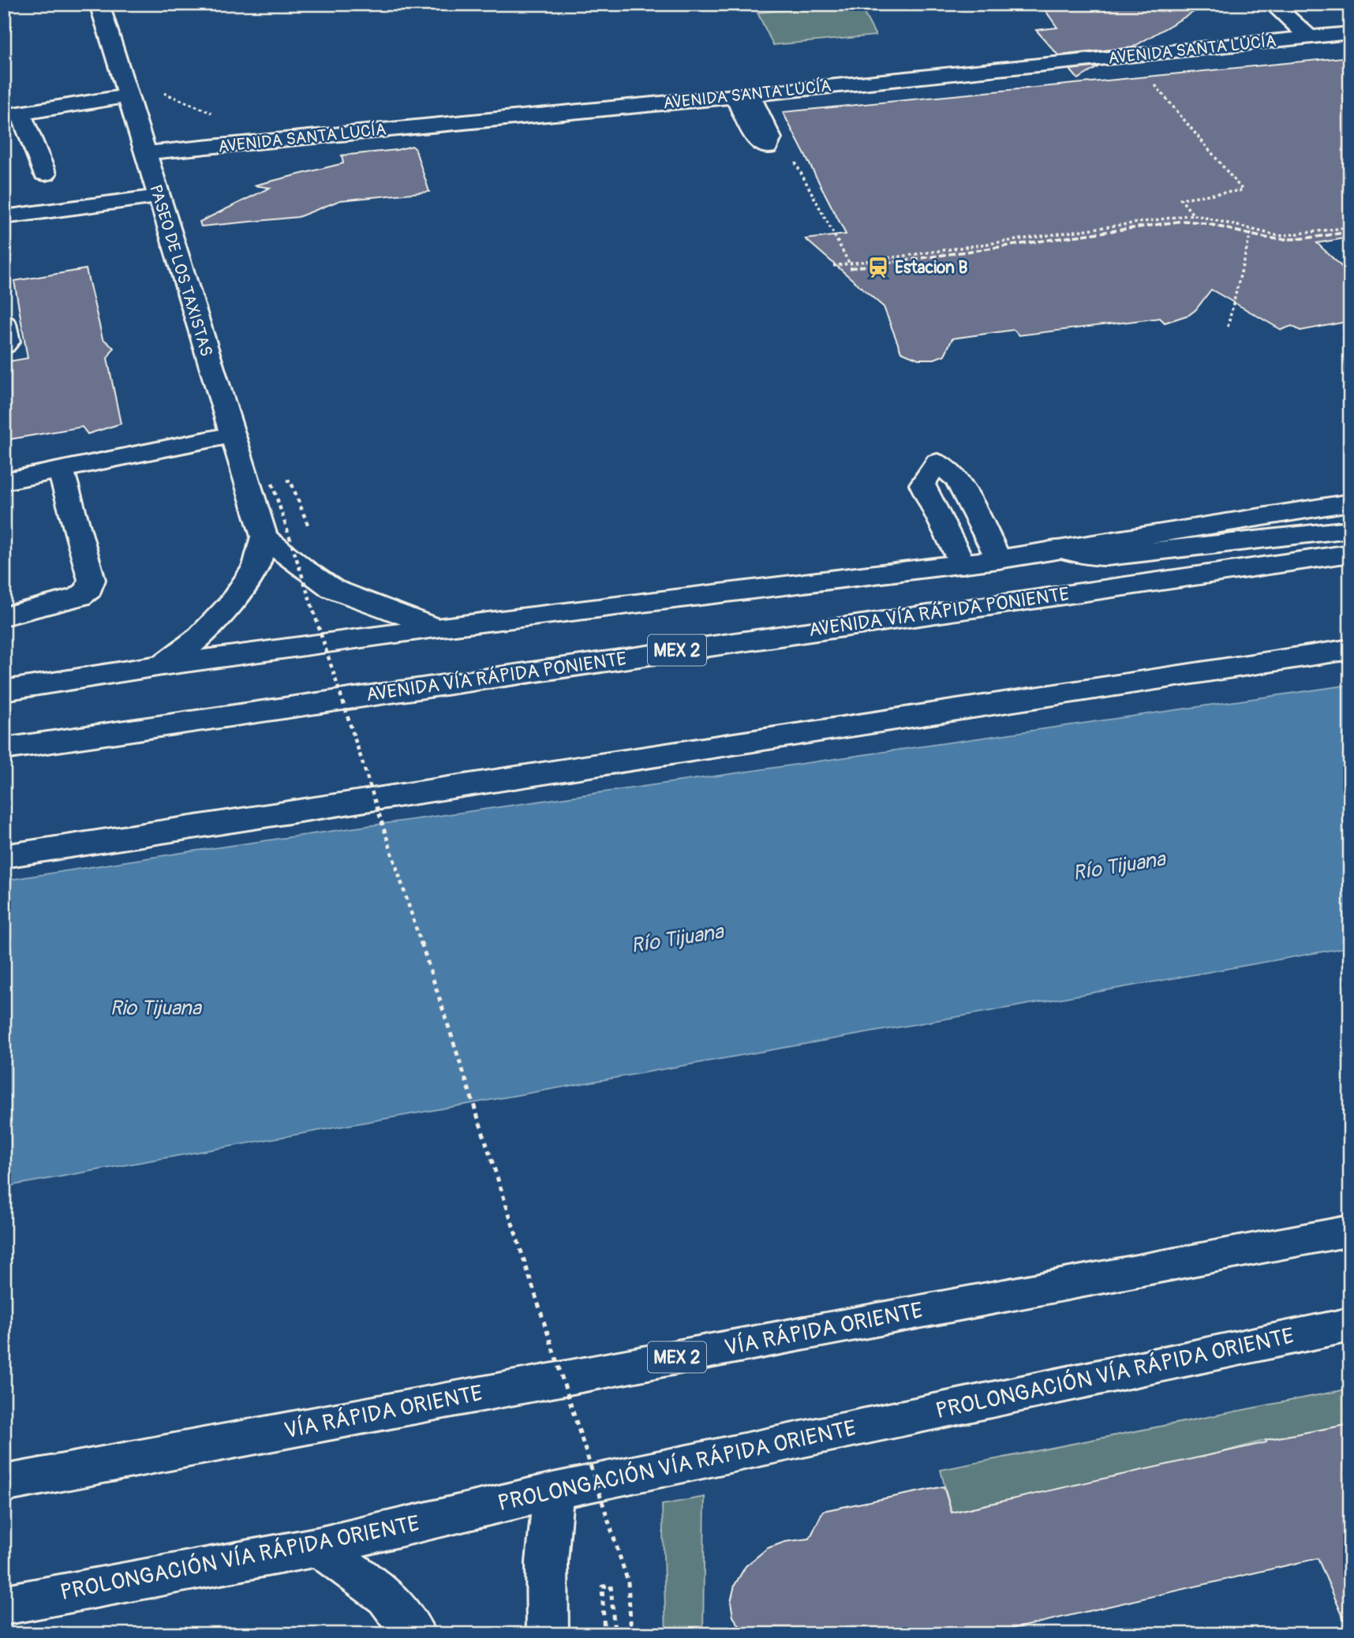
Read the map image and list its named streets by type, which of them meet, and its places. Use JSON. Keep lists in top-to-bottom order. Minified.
{"streets":{"main road":["AVENIDA SANTA LUCÍA","PASEO DE LOS TAXISTAS","AVENIDA VÍA RÁPIDA PONIENTE","MEX 2","VÍA RÁPIDA ORIENTE","PROLONGACIÓN VÍA RÁPIDA ORIENTE"]},"crossings":[["AVENIDA SANTA LUCÍA","PASEO DE LOS TAXISTAS"]],"water":["Río Tijuana","Rio Tijuana"],"places":{"station":["Estacion B"]}}
